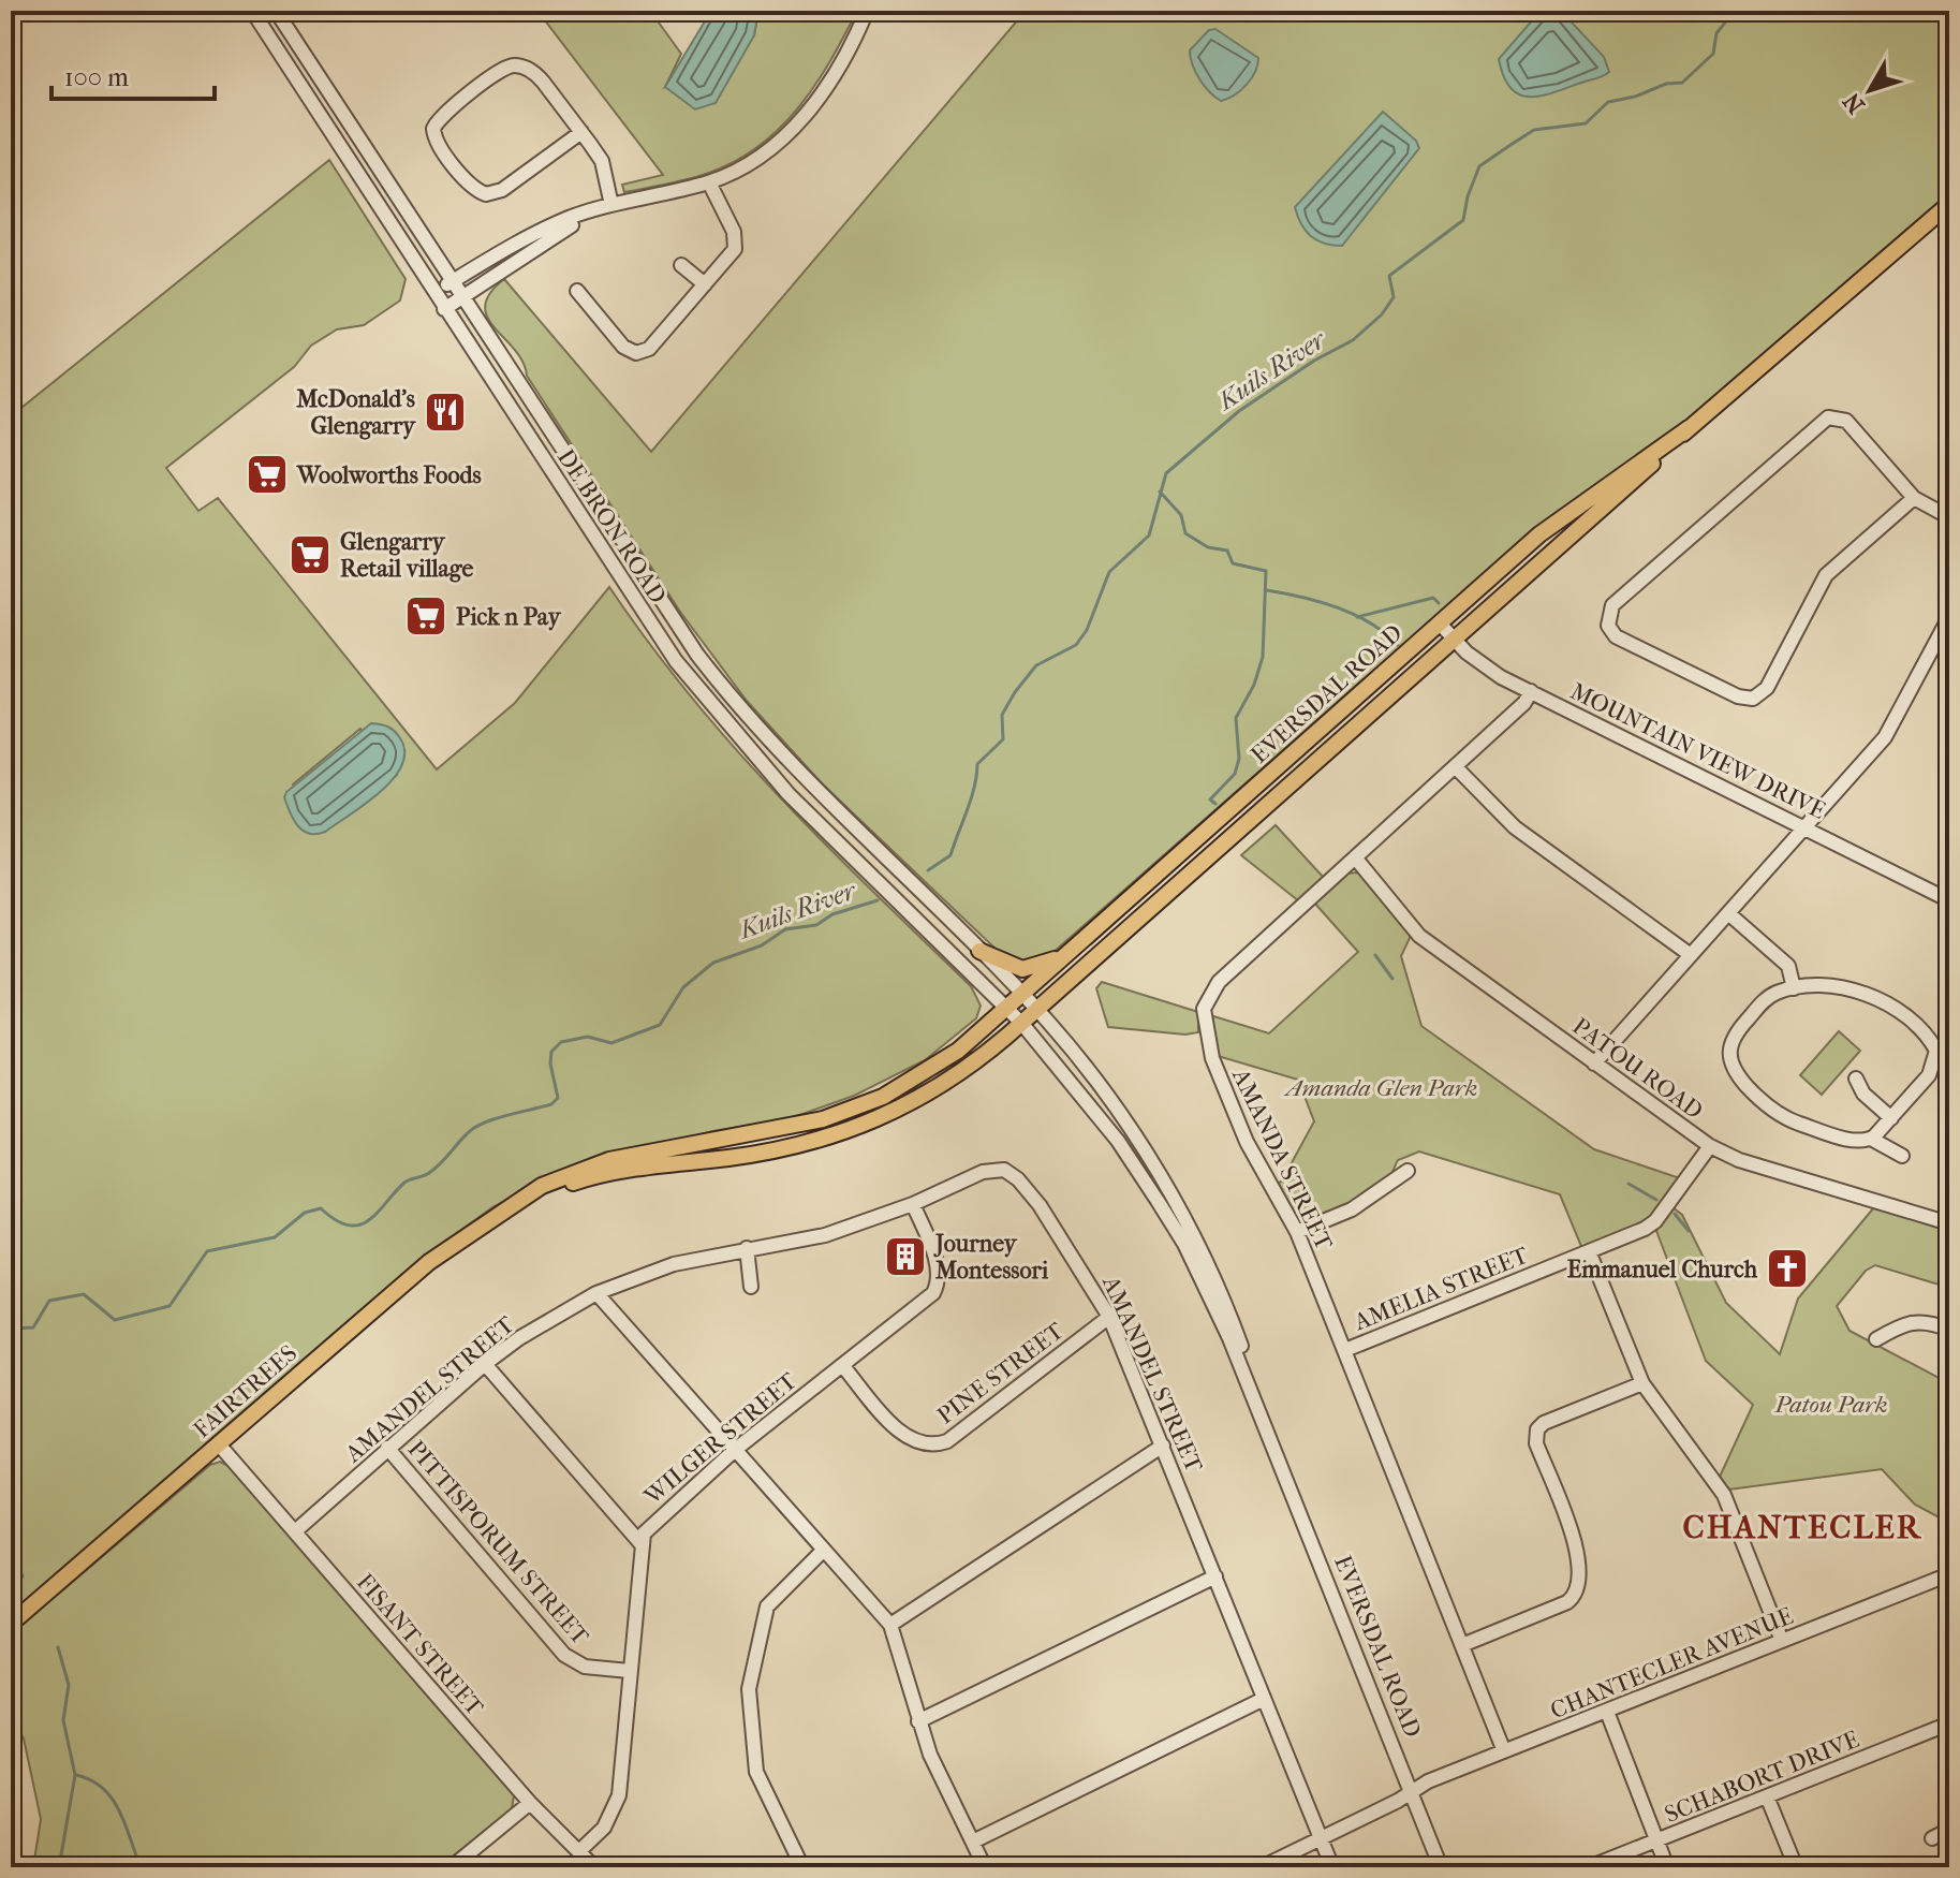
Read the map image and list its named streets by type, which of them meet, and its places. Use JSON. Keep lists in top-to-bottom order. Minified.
{"streets":{"main road":["EVERSDAL ROAD","FAIRTREES"],"street":["DE BRON ROAD","MOUNTAIN VIEW DRIVE","PATOU ROAD","AMANDA STREET","AMELIA STREET","PINE STREET","AMANDEL STREET","WILGER STREET","PITTISPORUM STREET","FISANT STREET","CHANTECLER AVENUE","SCHABORT DRIVE"]},"crossings":[["DE BRON ROAD","EVERSDAL ROAD"],["DE BRON ROAD","FAIRTREES"],["EVERSDAL ROAD","MOUNTAIN VIEW DRIVE"],["EVERSDAL ROAD","FAIRTREES"],["EVERSDAL ROAD","CHANTECLER AVENUE"],["MOUNTAIN VIEW DRIVE","AMANDA STREET"],["PATOU ROAD","AMANDA STREET"],["PATOU ROAD","AMELIA STREET"],["AMANDA STREET","AMELIA STREET"],["AMANDA STREET","CHANTECLER AVENUE"],["PINE STREET","AMANDEL STREET"],["PINE STREET","WILGER STREET"],["AMANDEL STREET","WILGER STREET"],["AMANDEL STREET","PITTISPORUM STREET"],["AMANDEL STREET","FISANT STREET"],["AMANDEL STREET","CHANTECLER AVENUE"],["FAIRTREES","FISANT STREET"]],"districts":["CHANTECLER"],"water":["Kuils River"],"parks":["Amanda Glen Park","Patou Park"],"places":{"restaurant":["McDonald's Glengarry"],"supermarket":["Woolworths Foods","Glengarry Retail village","Pick n Pay"],"building":["Journey Montessori"],"church":["Emmanuel Church"]},"scale_bar":"100 m","north":"bottom left"}
